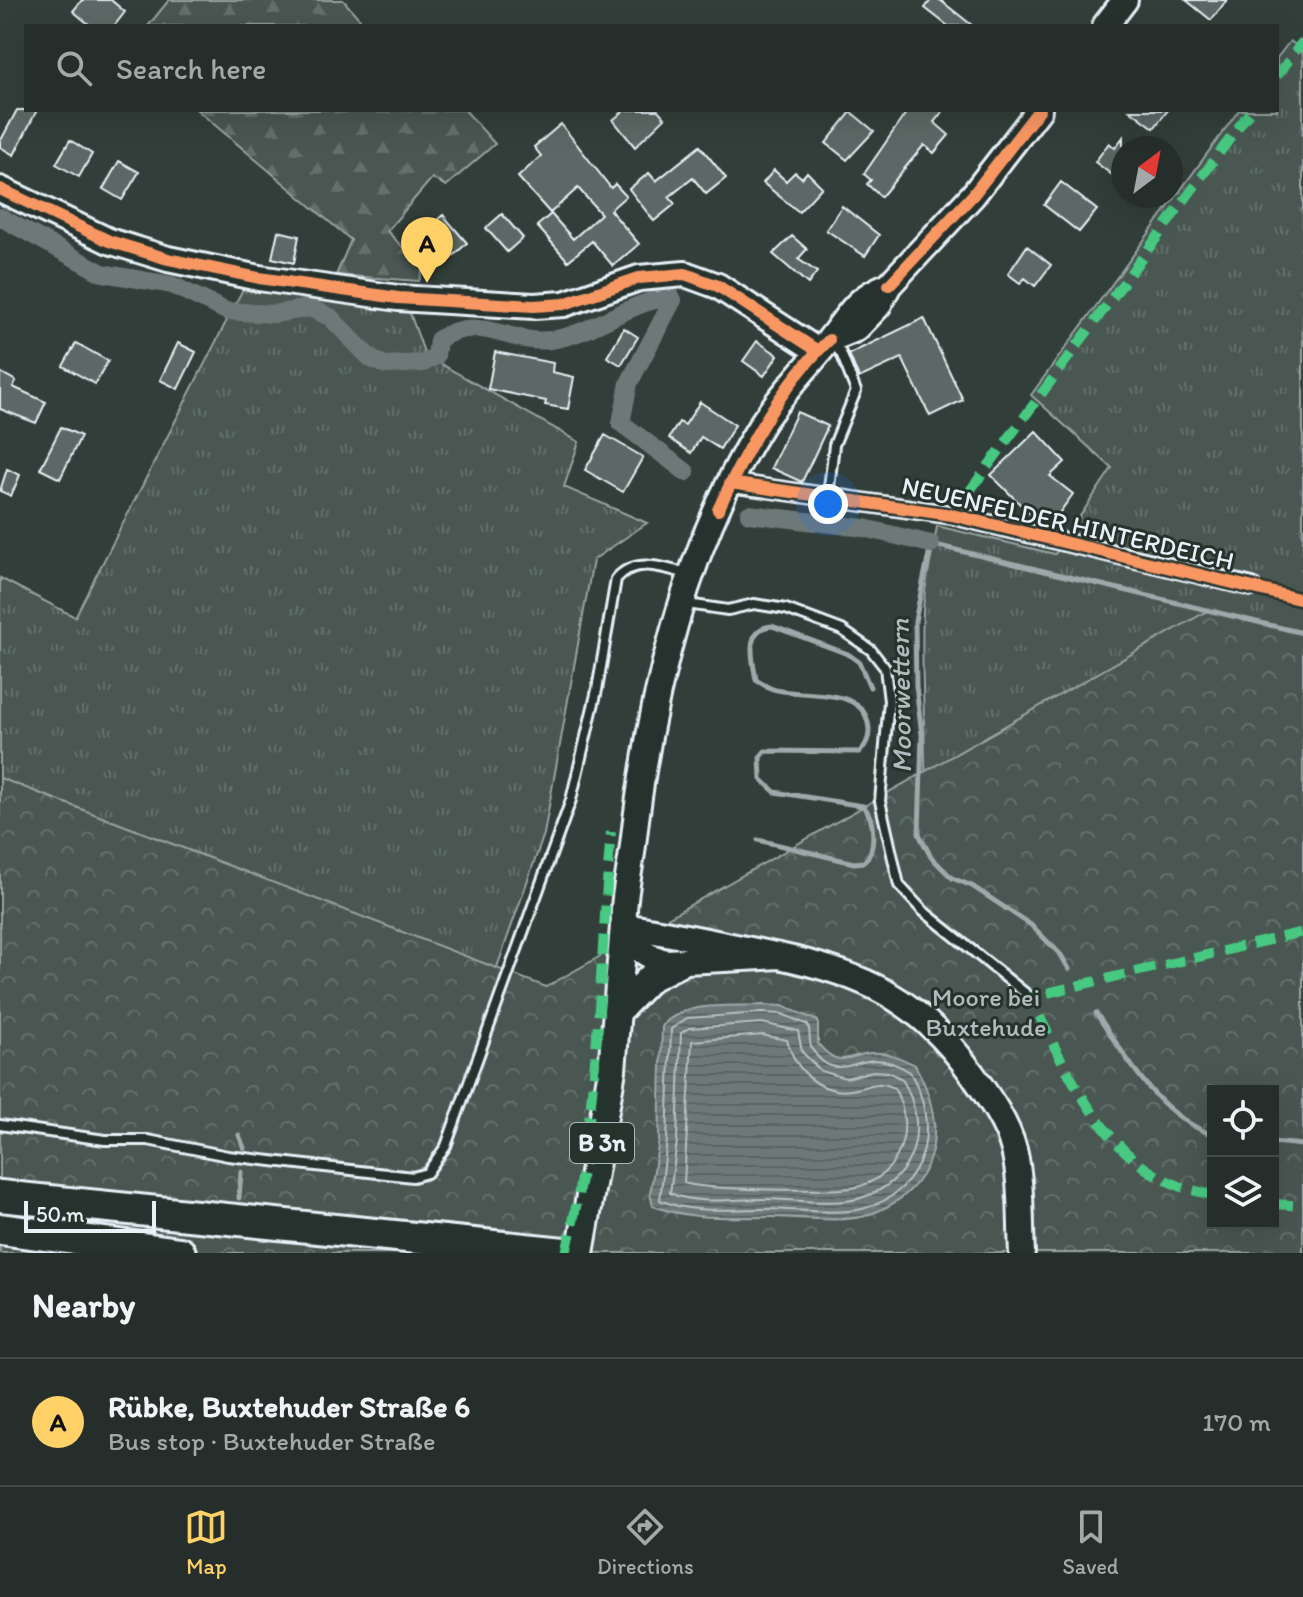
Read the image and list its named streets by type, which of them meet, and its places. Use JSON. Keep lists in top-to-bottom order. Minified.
{"streets":{"main road":["B 3n"],"street":["NEUENFELDER HINTERDEICH"]},"water":["Moorwettern"],"parks":["Moore bei Buxtehude"],"scale_bar":"50 m","north":"top right","page":{"search":"Search here","pins":"A","scale":"50 m","heading":"Nearby","list":[{"mark":"A","name":"Rübke, Buxtehuder Straße 6","note":"Bus stop · Buxtehuder Straße","value":"170 m"}],"nav":["Map","Directions","Saved"]}}
